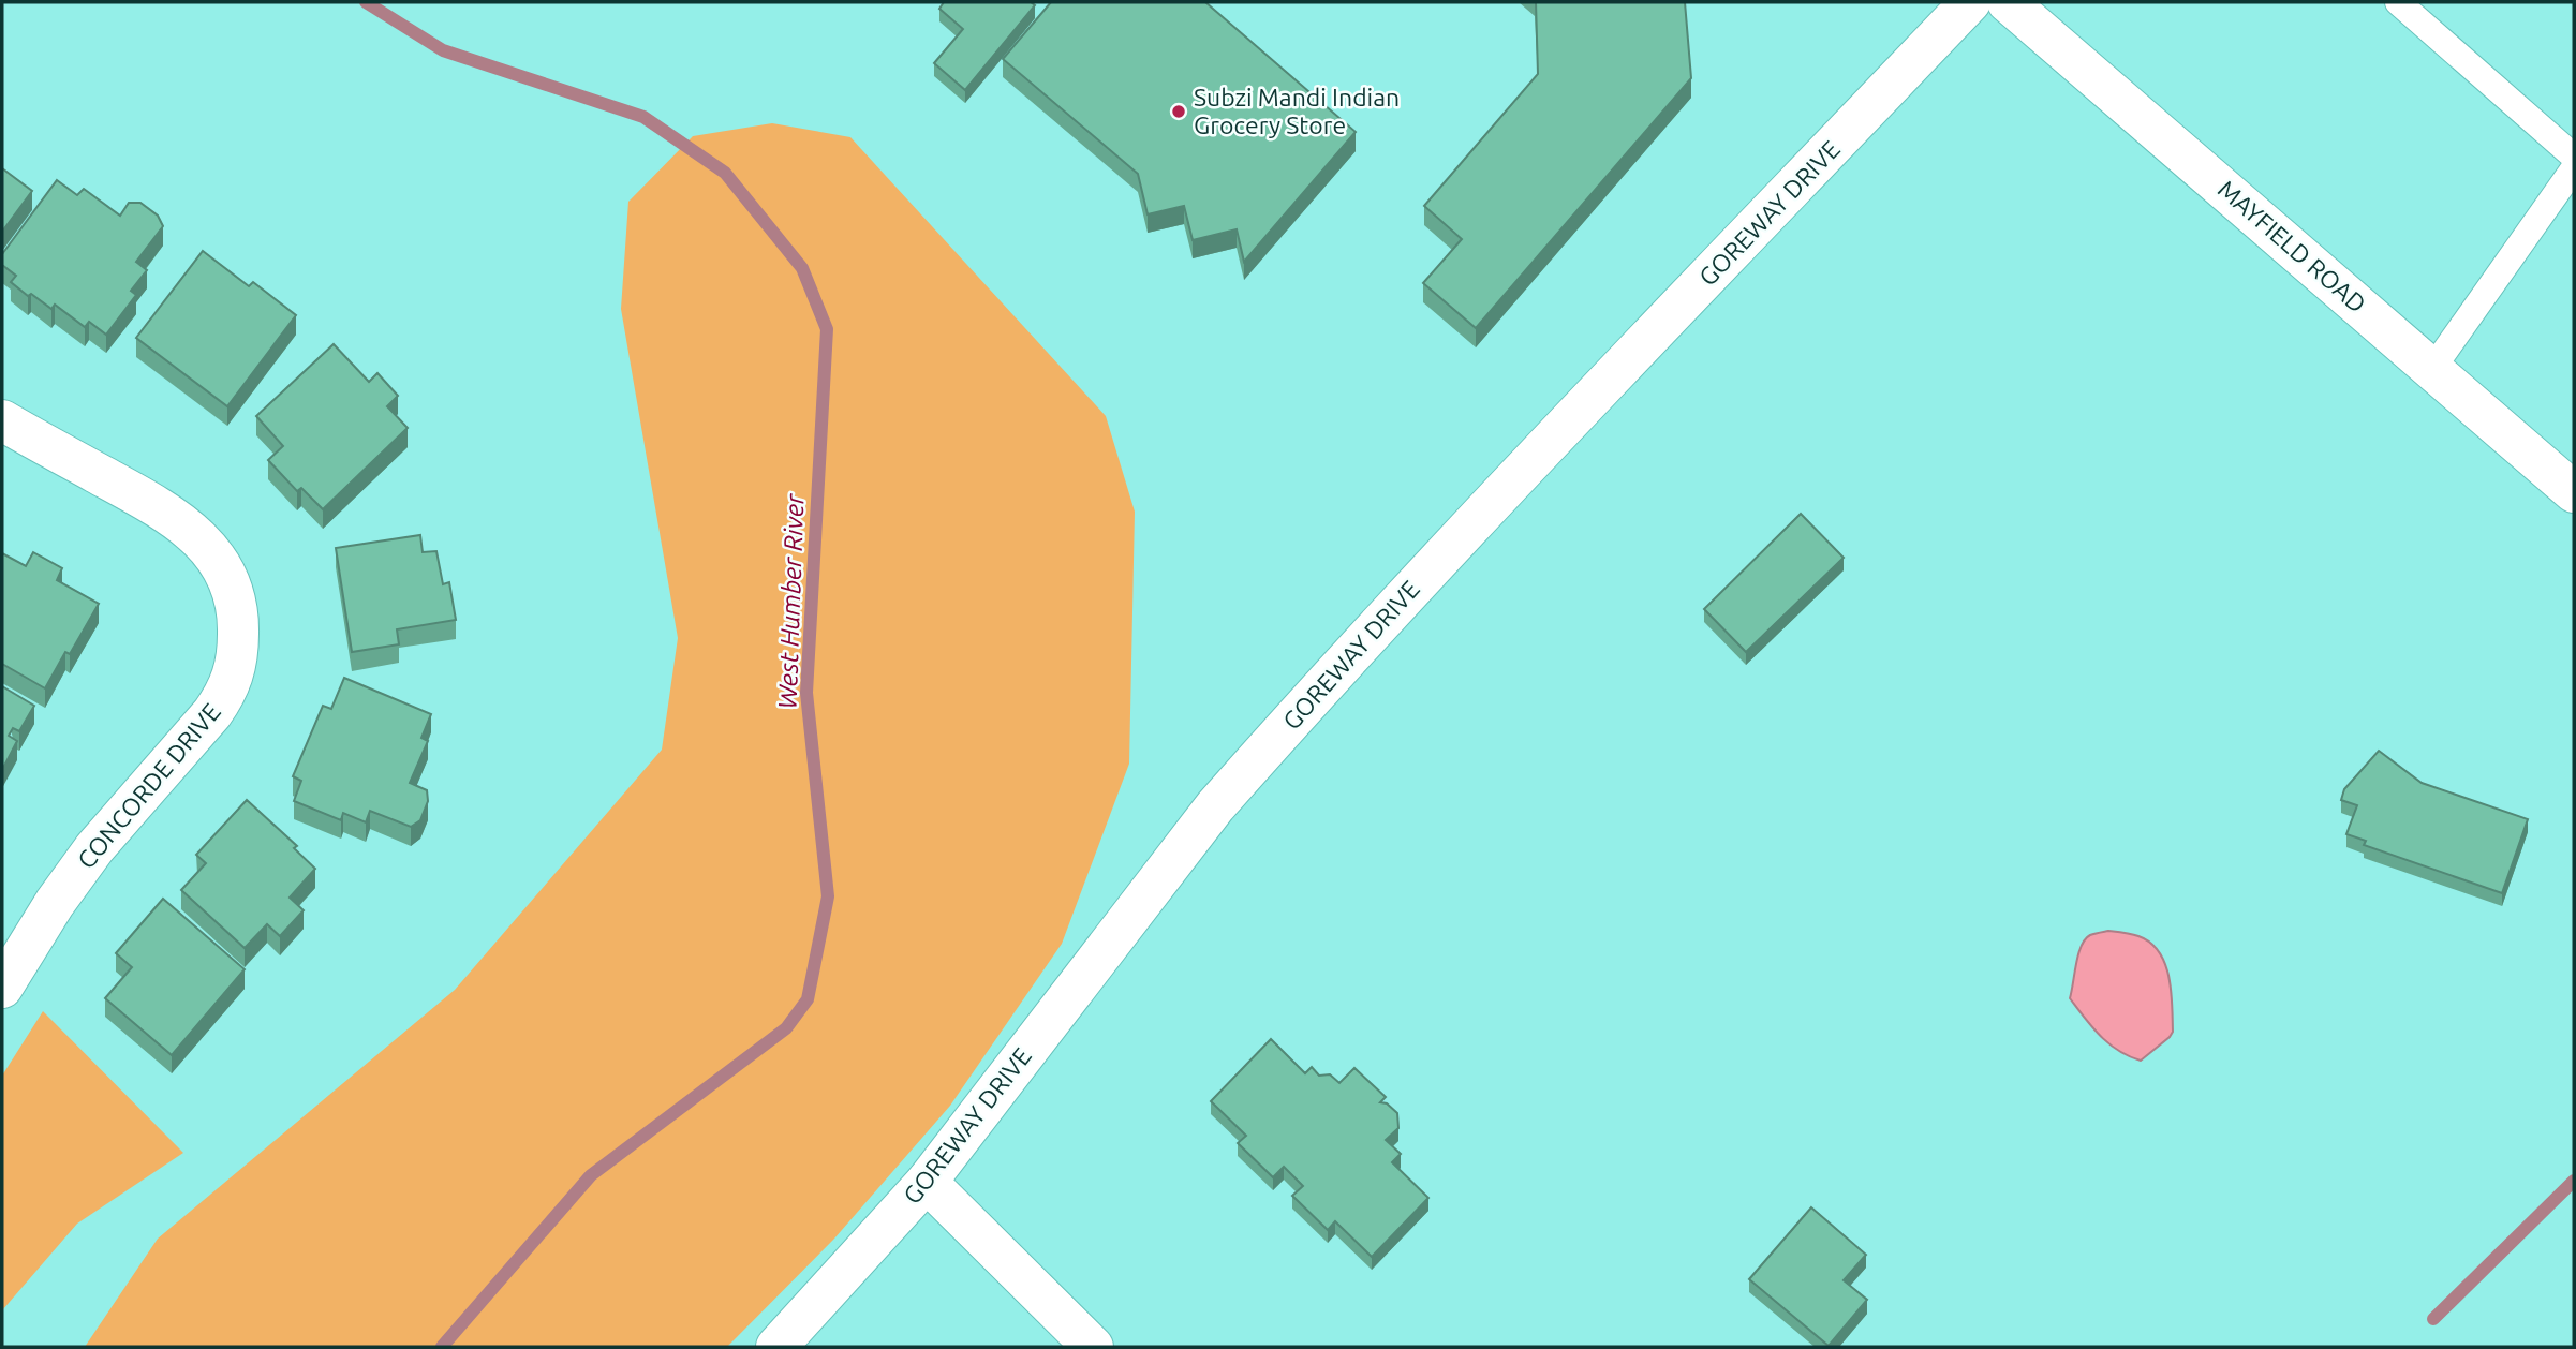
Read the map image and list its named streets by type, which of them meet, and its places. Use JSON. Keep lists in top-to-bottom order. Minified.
{"streets":{"street":["GOREWAY DRIVE","MAYFIELD ROAD","CONCORDE DRIVE"]},"water":["West Humber River"],"places":["Subzi Mandi Indian Grocery Store"]}
